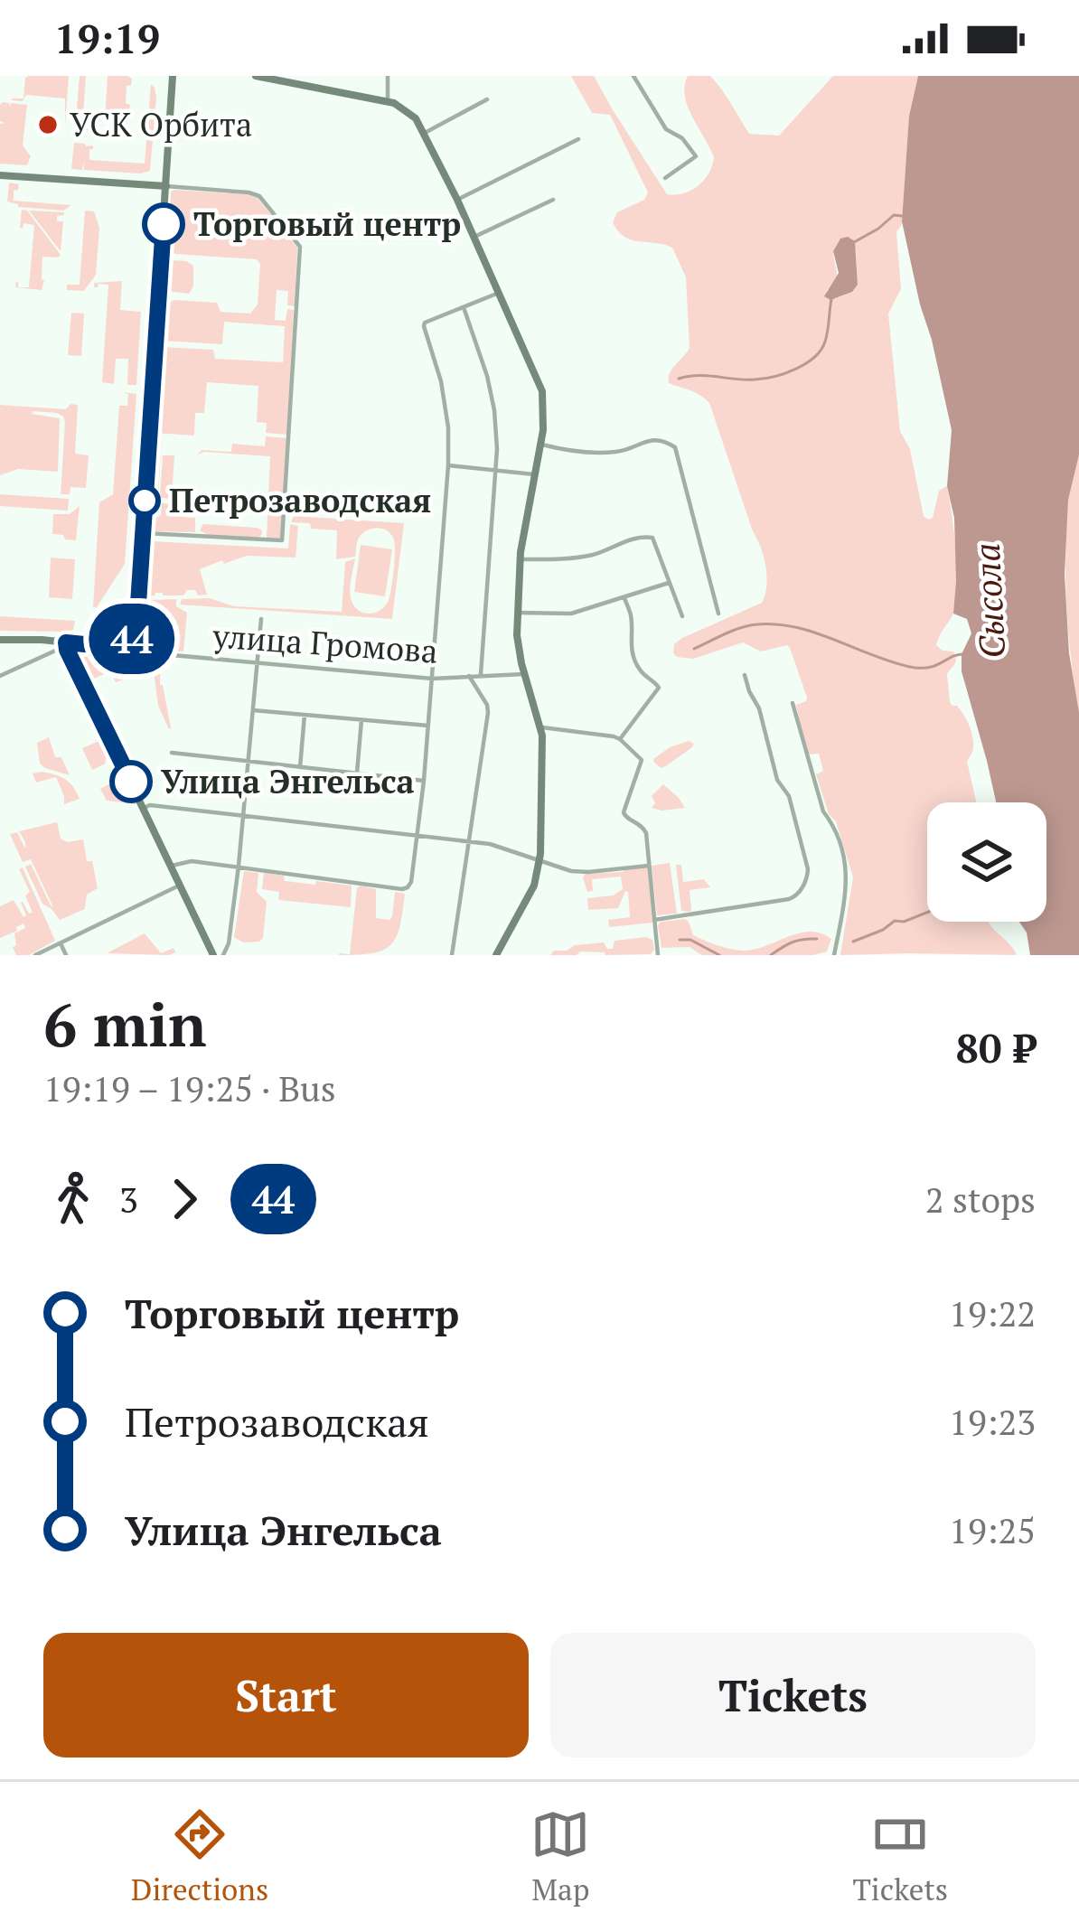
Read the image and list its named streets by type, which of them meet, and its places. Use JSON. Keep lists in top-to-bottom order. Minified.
{"streets":{"street":["улица Громова"]},"water":["Сысола"],"places":["УСК Орбита","Торговый центр","Петрозаводская","Улица Энгельса"],"lines":["bus line 44"],"page":{"status":"19:19","on_map":"44","heading":["6 min","19:19 – 19:25 · Bus","80 ₽"],"legs":["3","44","2 stops"],"list":[{"name":"Торговый центр","value":"19:22"},{"name":"Петрозаводская","value":"19:23"},{"name":"Улица Энгельса","value":"19:25"}],"buttons":["Start","Tickets"],"tabs":["Directions","Map","Tickets"]}}
